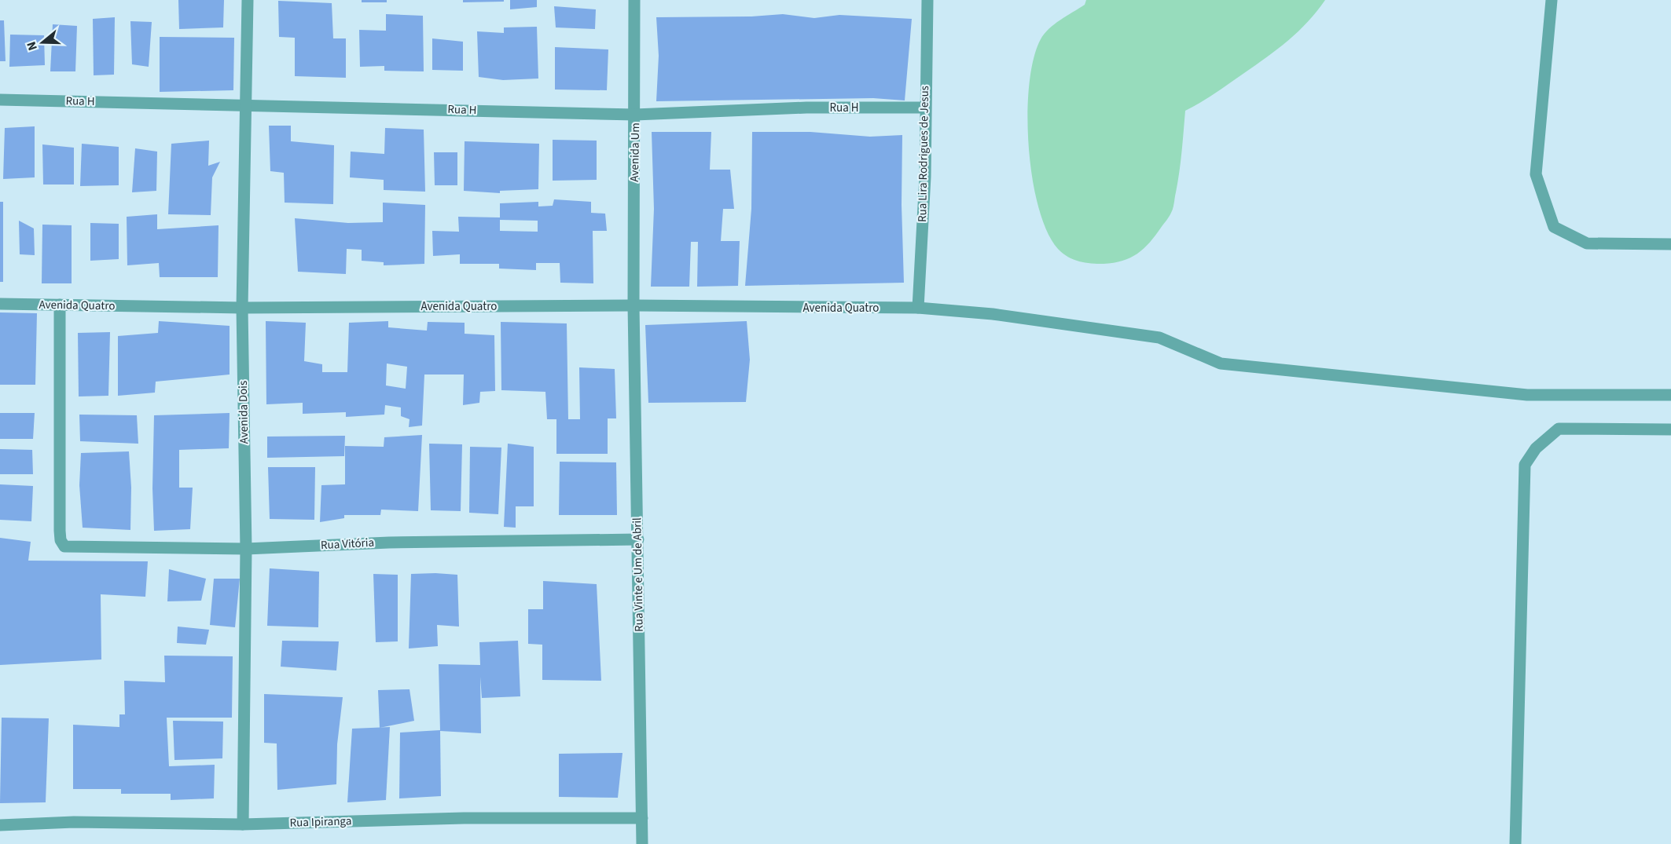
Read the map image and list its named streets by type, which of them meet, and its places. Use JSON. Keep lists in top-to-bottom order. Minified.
{"streets":{"street":["Rua H","Avenida Um","Rua Lira Rodrigues de Jesus","Avenida Quatro","Avenida Dois","Rua Vitória","Rua Vinte e Um de Abril","Rua Ipiranga"]},"crossings":[["Rua H","Avenida Um"],["Rua H","Rua Lira Rodrigues de Jesus"],["Rua H","Avenida Dois"],["Avenida Um","Avenida Quatro"],["Avenida Um","Rua Vinte e Um de Abril"],["Rua Lira Rodrigues de Jesus","Avenida Quatro"],["Avenida Quatro","Avenida Dois"],["Avenida Quatro","Rua Vitória"],["Avenida Quatro","Rua Vinte e Um de Abril"],["Avenida Dois","Rua Vitória"],["Avenida Dois","Rua Ipiranga"],["Rua Vitória","Rua Vinte e Um de Abril"],["Rua Vinte e Um de Abril","Rua Ipiranga"]],"north":"left"}
